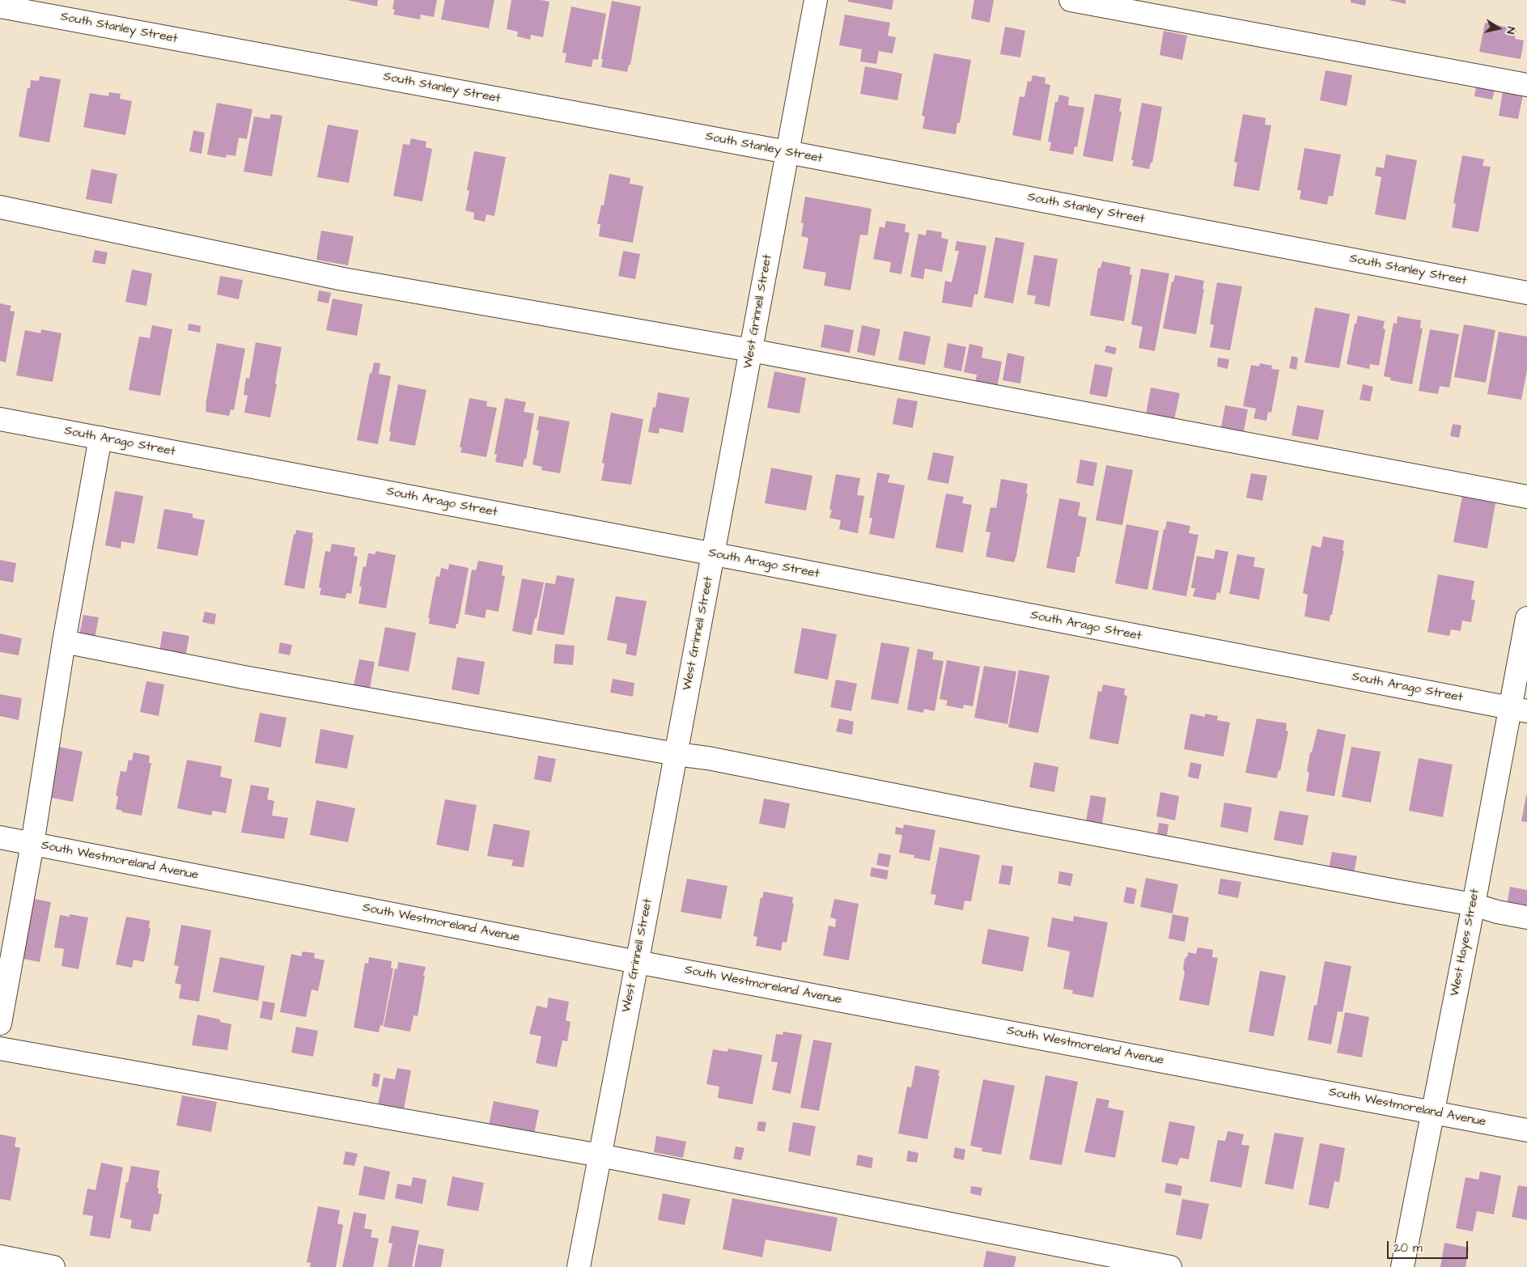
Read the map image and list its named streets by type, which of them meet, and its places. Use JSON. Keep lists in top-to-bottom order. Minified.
{"streets":{"street":["South Stanley Street","West Grinnell Street","South Arago Street","South Westmoreland Avenue","West Hayes Street"]},"crossings":[["South Stanley Street","West Grinnell Street"],["West Grinnell Street","South Arago Street"],["West Grinnell Street","South Westmoreland Avenue"],["South Arago Street","West Hayes Street"],["South Westmoreland Avenue","West Hayes Street"]],"scale_bar":"20 m","north":"right"}
